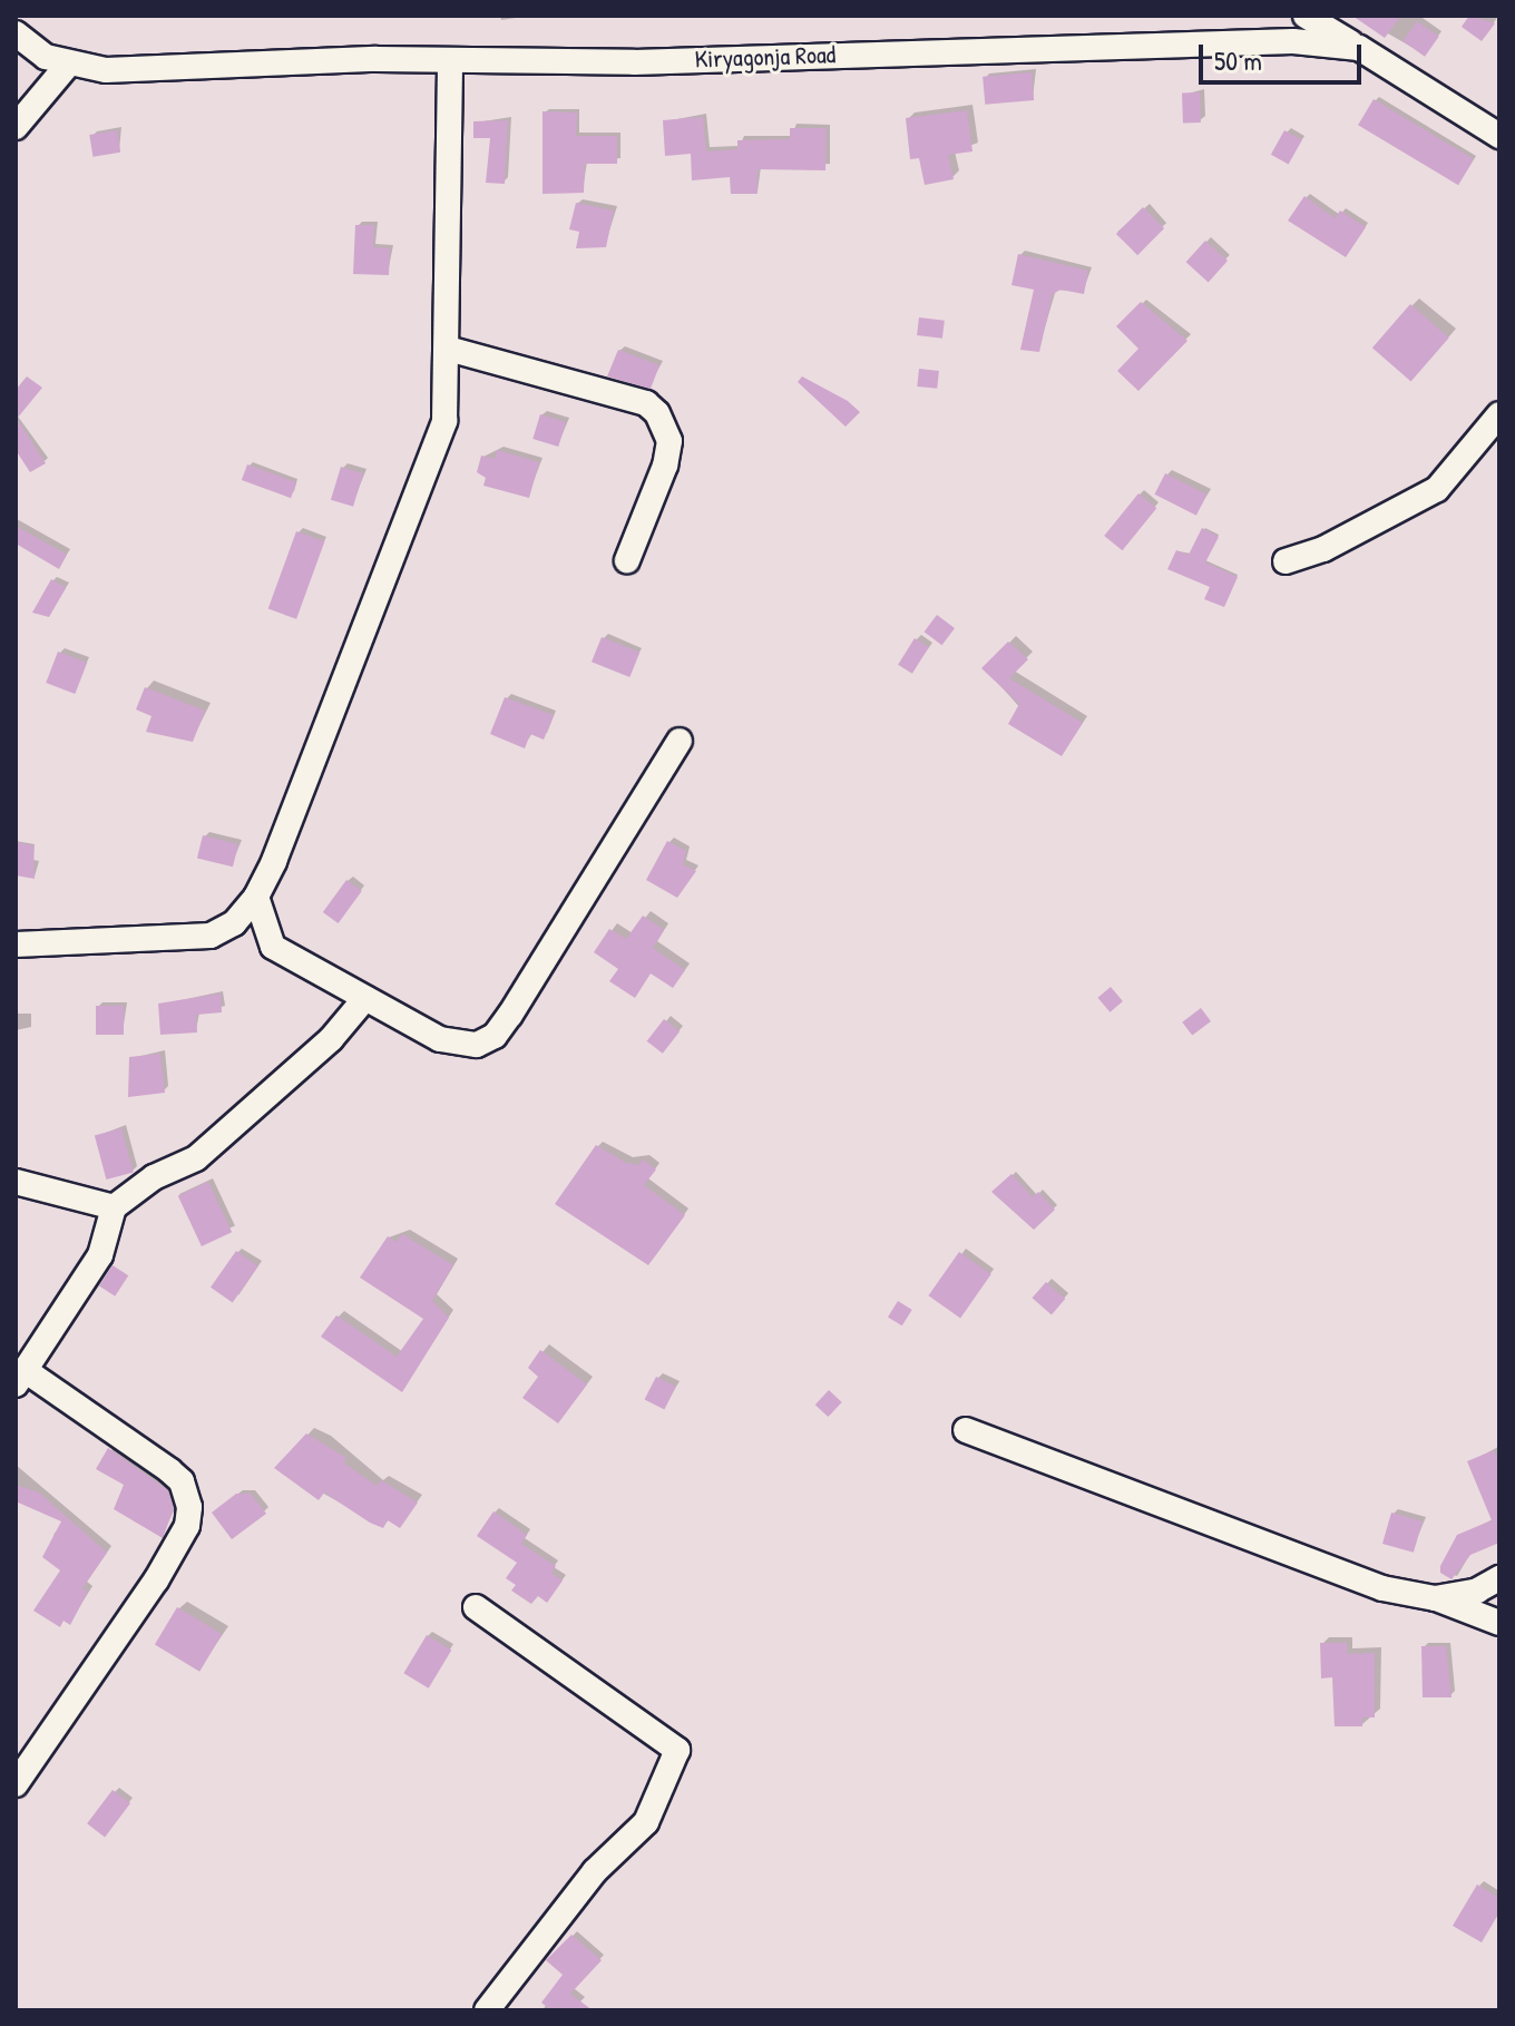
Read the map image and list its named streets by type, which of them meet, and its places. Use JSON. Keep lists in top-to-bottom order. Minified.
{"streets":{"street":["Kiryagonja Road"]},"scale_bar":"50 m"}
